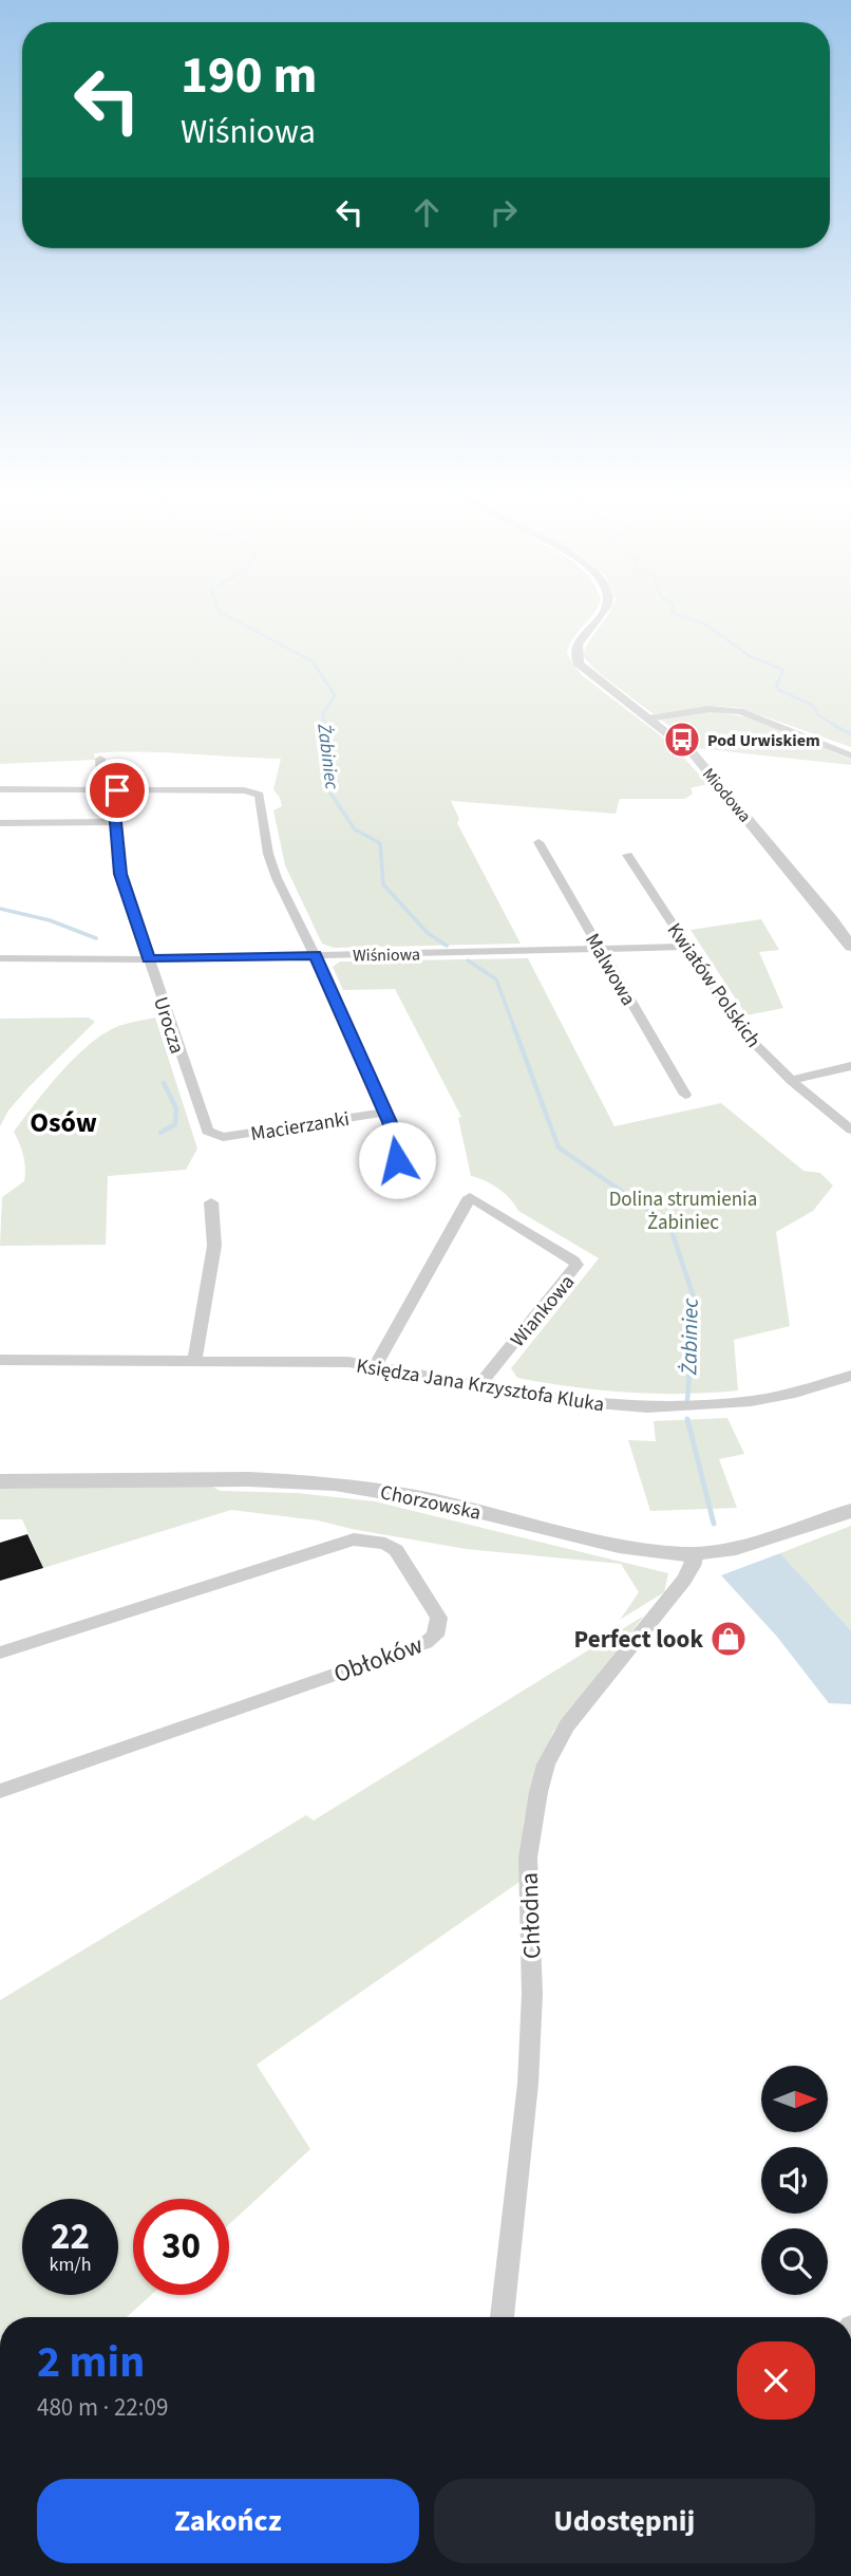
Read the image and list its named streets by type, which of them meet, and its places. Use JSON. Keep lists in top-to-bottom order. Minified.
{"streets":{"street":["Miodowa","Wiśniowa","Malwowa","Kwiatów Polskich","Urocza","Macierzanki","Wiankowa","Księdza Jana Krzysztofa Kluka","Chorzowska","Obłoków","Chłodna"]},"crossings":[["Wiśniowa","Malwowa"],["Wiśniowa","Kwiatów Polskich"],["Wiśniowa","Urocza"],["Urocza","Macierzanki"],["Wiankowa","Księdza Jana Krzysztofa Kluka"],["Chorzowska","Chłodna"]],"districts":["Osów"],"water":["Żabiniec"],"parks":["Dolina strumienia Żabiniec"],"places":{"bus stop":["Pod Urwiskiem"],"shop":["Perfect look"]},"north":"right","page":{"turn":["190 m","Wiśniowa"],"speed":"22 km/h","limit":"30","heading":["2 min","480 m · 22:09"],"buttons":["Zakończ","Udostępnij"]}}
